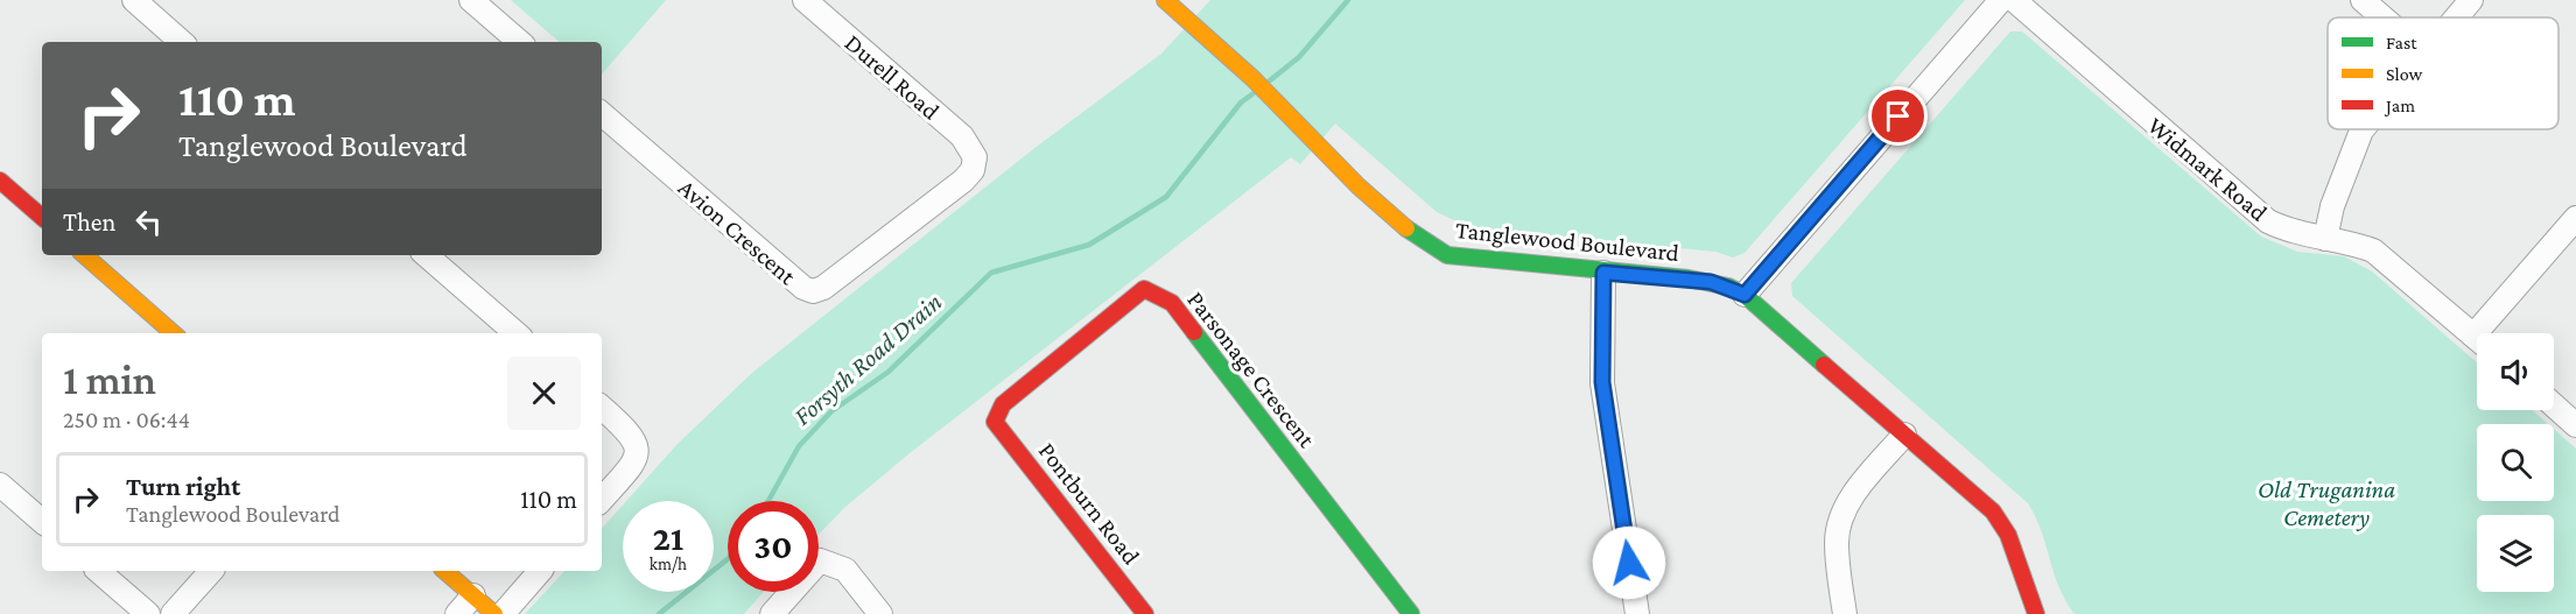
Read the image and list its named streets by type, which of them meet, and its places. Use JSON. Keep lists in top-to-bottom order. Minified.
{"streets":{"street":["Durell Road","Widmark Road","Avion Crescent","Tanglewood Boulevard","Parsonage Crescent","Pontburn Road"]},"crossings":[["Durell Road","Avion Crescent"],["Parsonage Crescent","Pontburn Road"]],"water":["Forsyth Road Drain"],"parks":["Old Truganina Cemetery"],"legend":["Fast","Slow","Jam"],"page":{"turn":["110 m","Tanglewood Boulevard"],"then":"Then","heading":["1 min","250 m · 06:44"],"list":[{"name":"Turn right","note":"Tanglewood Boulevard","value":"110 m"}],"speed":"21 km/h","limit":"30"}}
